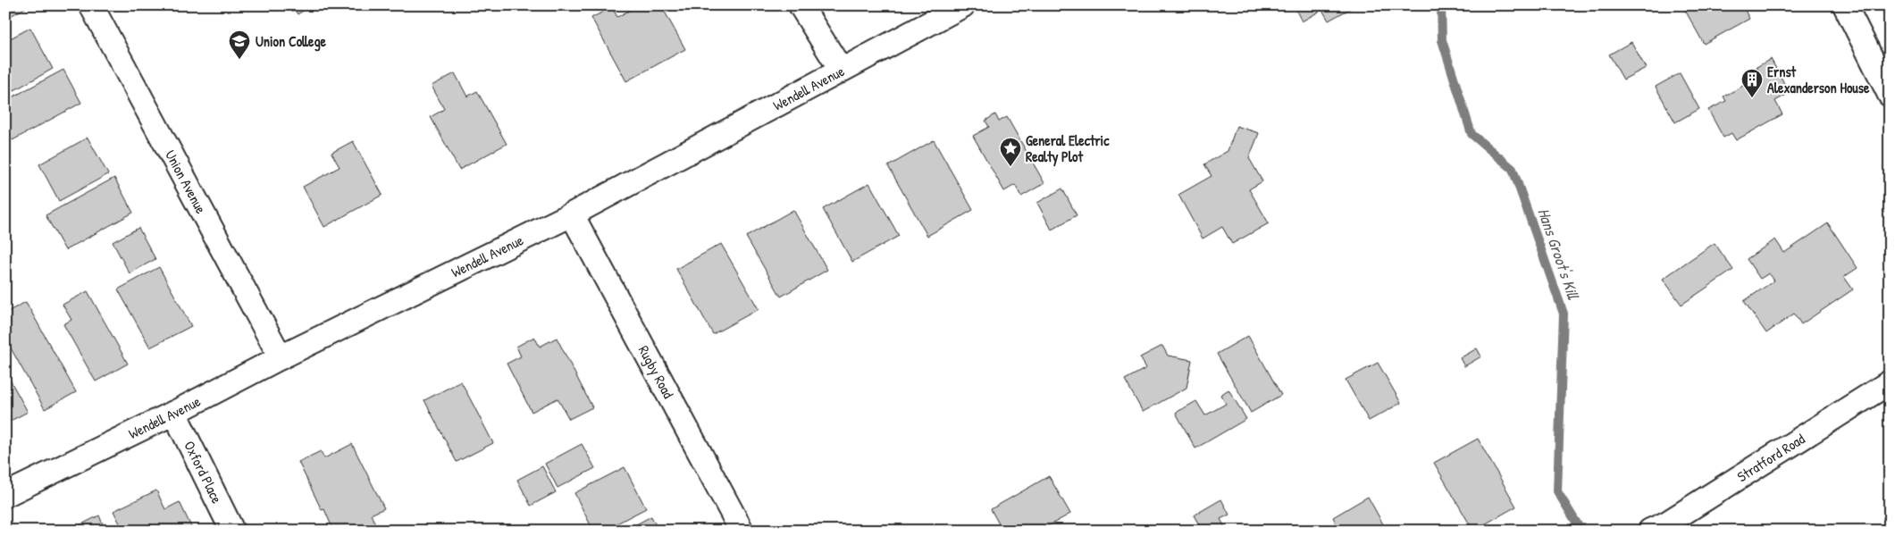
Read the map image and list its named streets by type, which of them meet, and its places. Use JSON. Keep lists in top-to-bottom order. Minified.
{"streets":{"street":["Wendell Avenue","Union Avenue","Rugby Road","Stratford Road","Oxford Place"]},"crossings":[["Wendell Avenue","Union Avenue"],["Wendell Avenue","Rugby Road"],["Wendell Avenue","Oxford Place"]],"water":["Hans Groot's Kill"],"places":{"school or university":["Union College"],"building":["Ernst Alexanderson House"],"place":["General Electric Realty Plot"]}}
